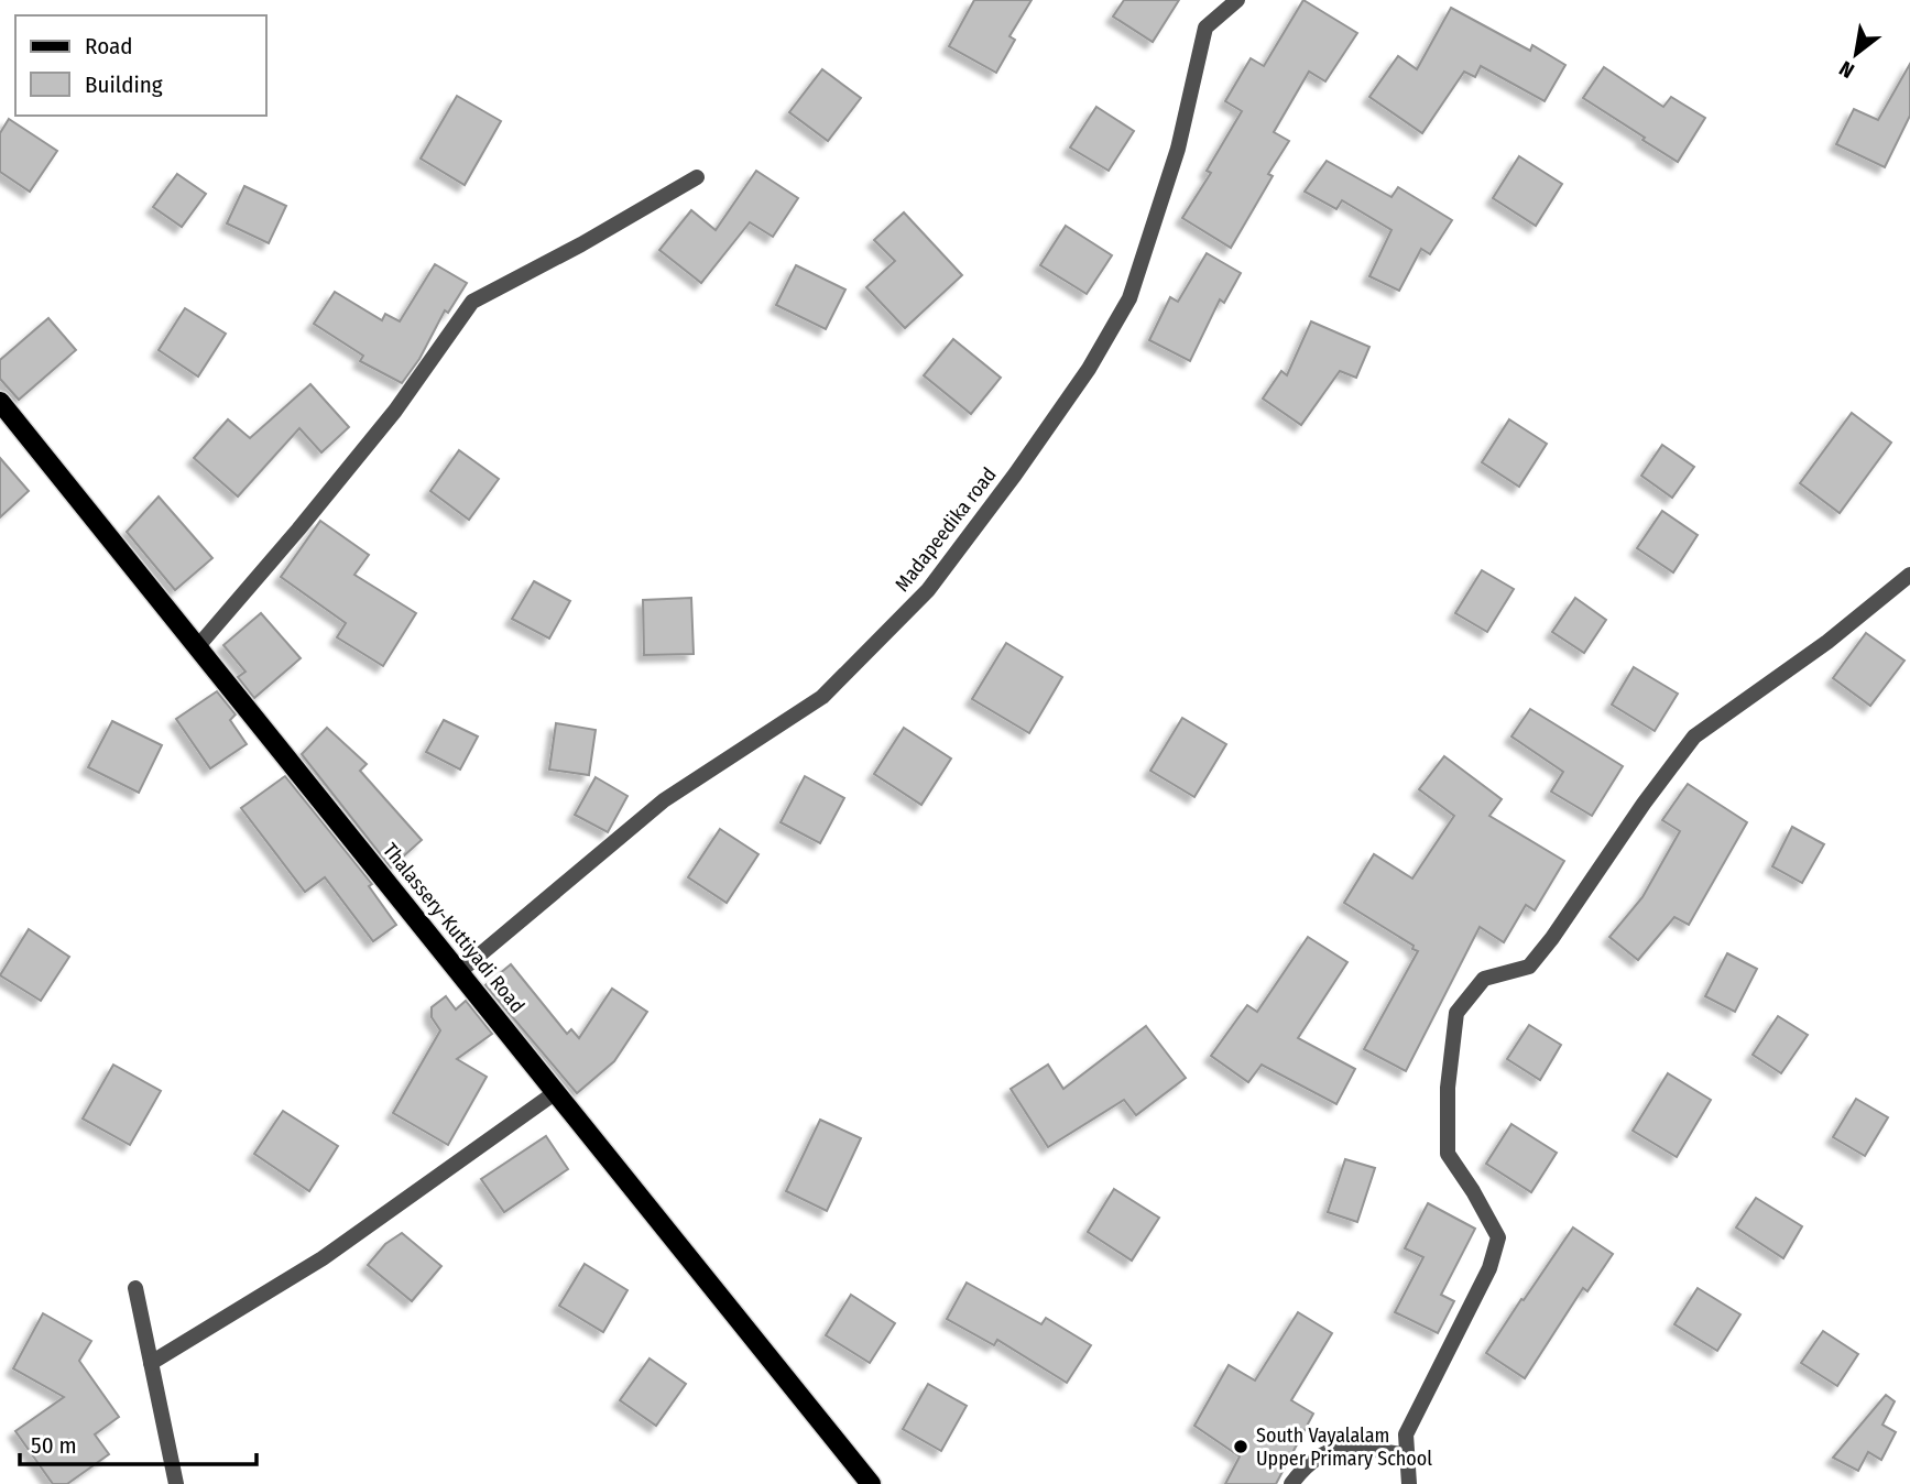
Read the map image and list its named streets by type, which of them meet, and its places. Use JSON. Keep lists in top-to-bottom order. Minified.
{"streets":{"main road":["Thalassery-Kuttiyadi Road"],"street":["Madapeedika road"]},"crossings":[["Madapeedika road","Thalassery-Kuttiyadi Road"]],"places":["South Vayalalam Upper Primary School"],"legend":["Road","Building"],"scale_bar":"50 m","north":"bottom left"}
